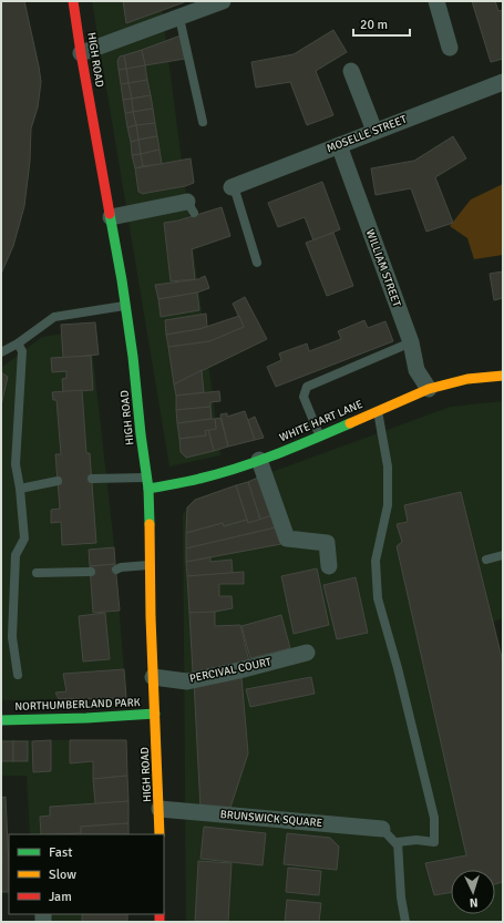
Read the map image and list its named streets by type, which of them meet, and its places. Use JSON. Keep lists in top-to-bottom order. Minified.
{"streets":{"main road":["HIGH ROAD","WHITE HART LANE","NORTHUMBERLAND PARK"],"street":["MOSELLE STREET","WILLIAM STREET","PERCIVAL COURT","BRUNSWICK SQUARE"]},"crossings":[["HIGH ROAD","WHITE HART LANE"],["HIGH ROAD","PERCIVAL COURT"],["HIGH ROAD","NORTHUMBERLAND PARK"],["HIGH ROAD","BRUNSWICK SQUARE"],["MOSELLE STREET","WILLIAM STREET"],["WILLIAM STREET","WHITE HART LANE"]],"legend":["Fast","Slow","Jam"],"scale_bar":"20 m","north":"bottom"}
